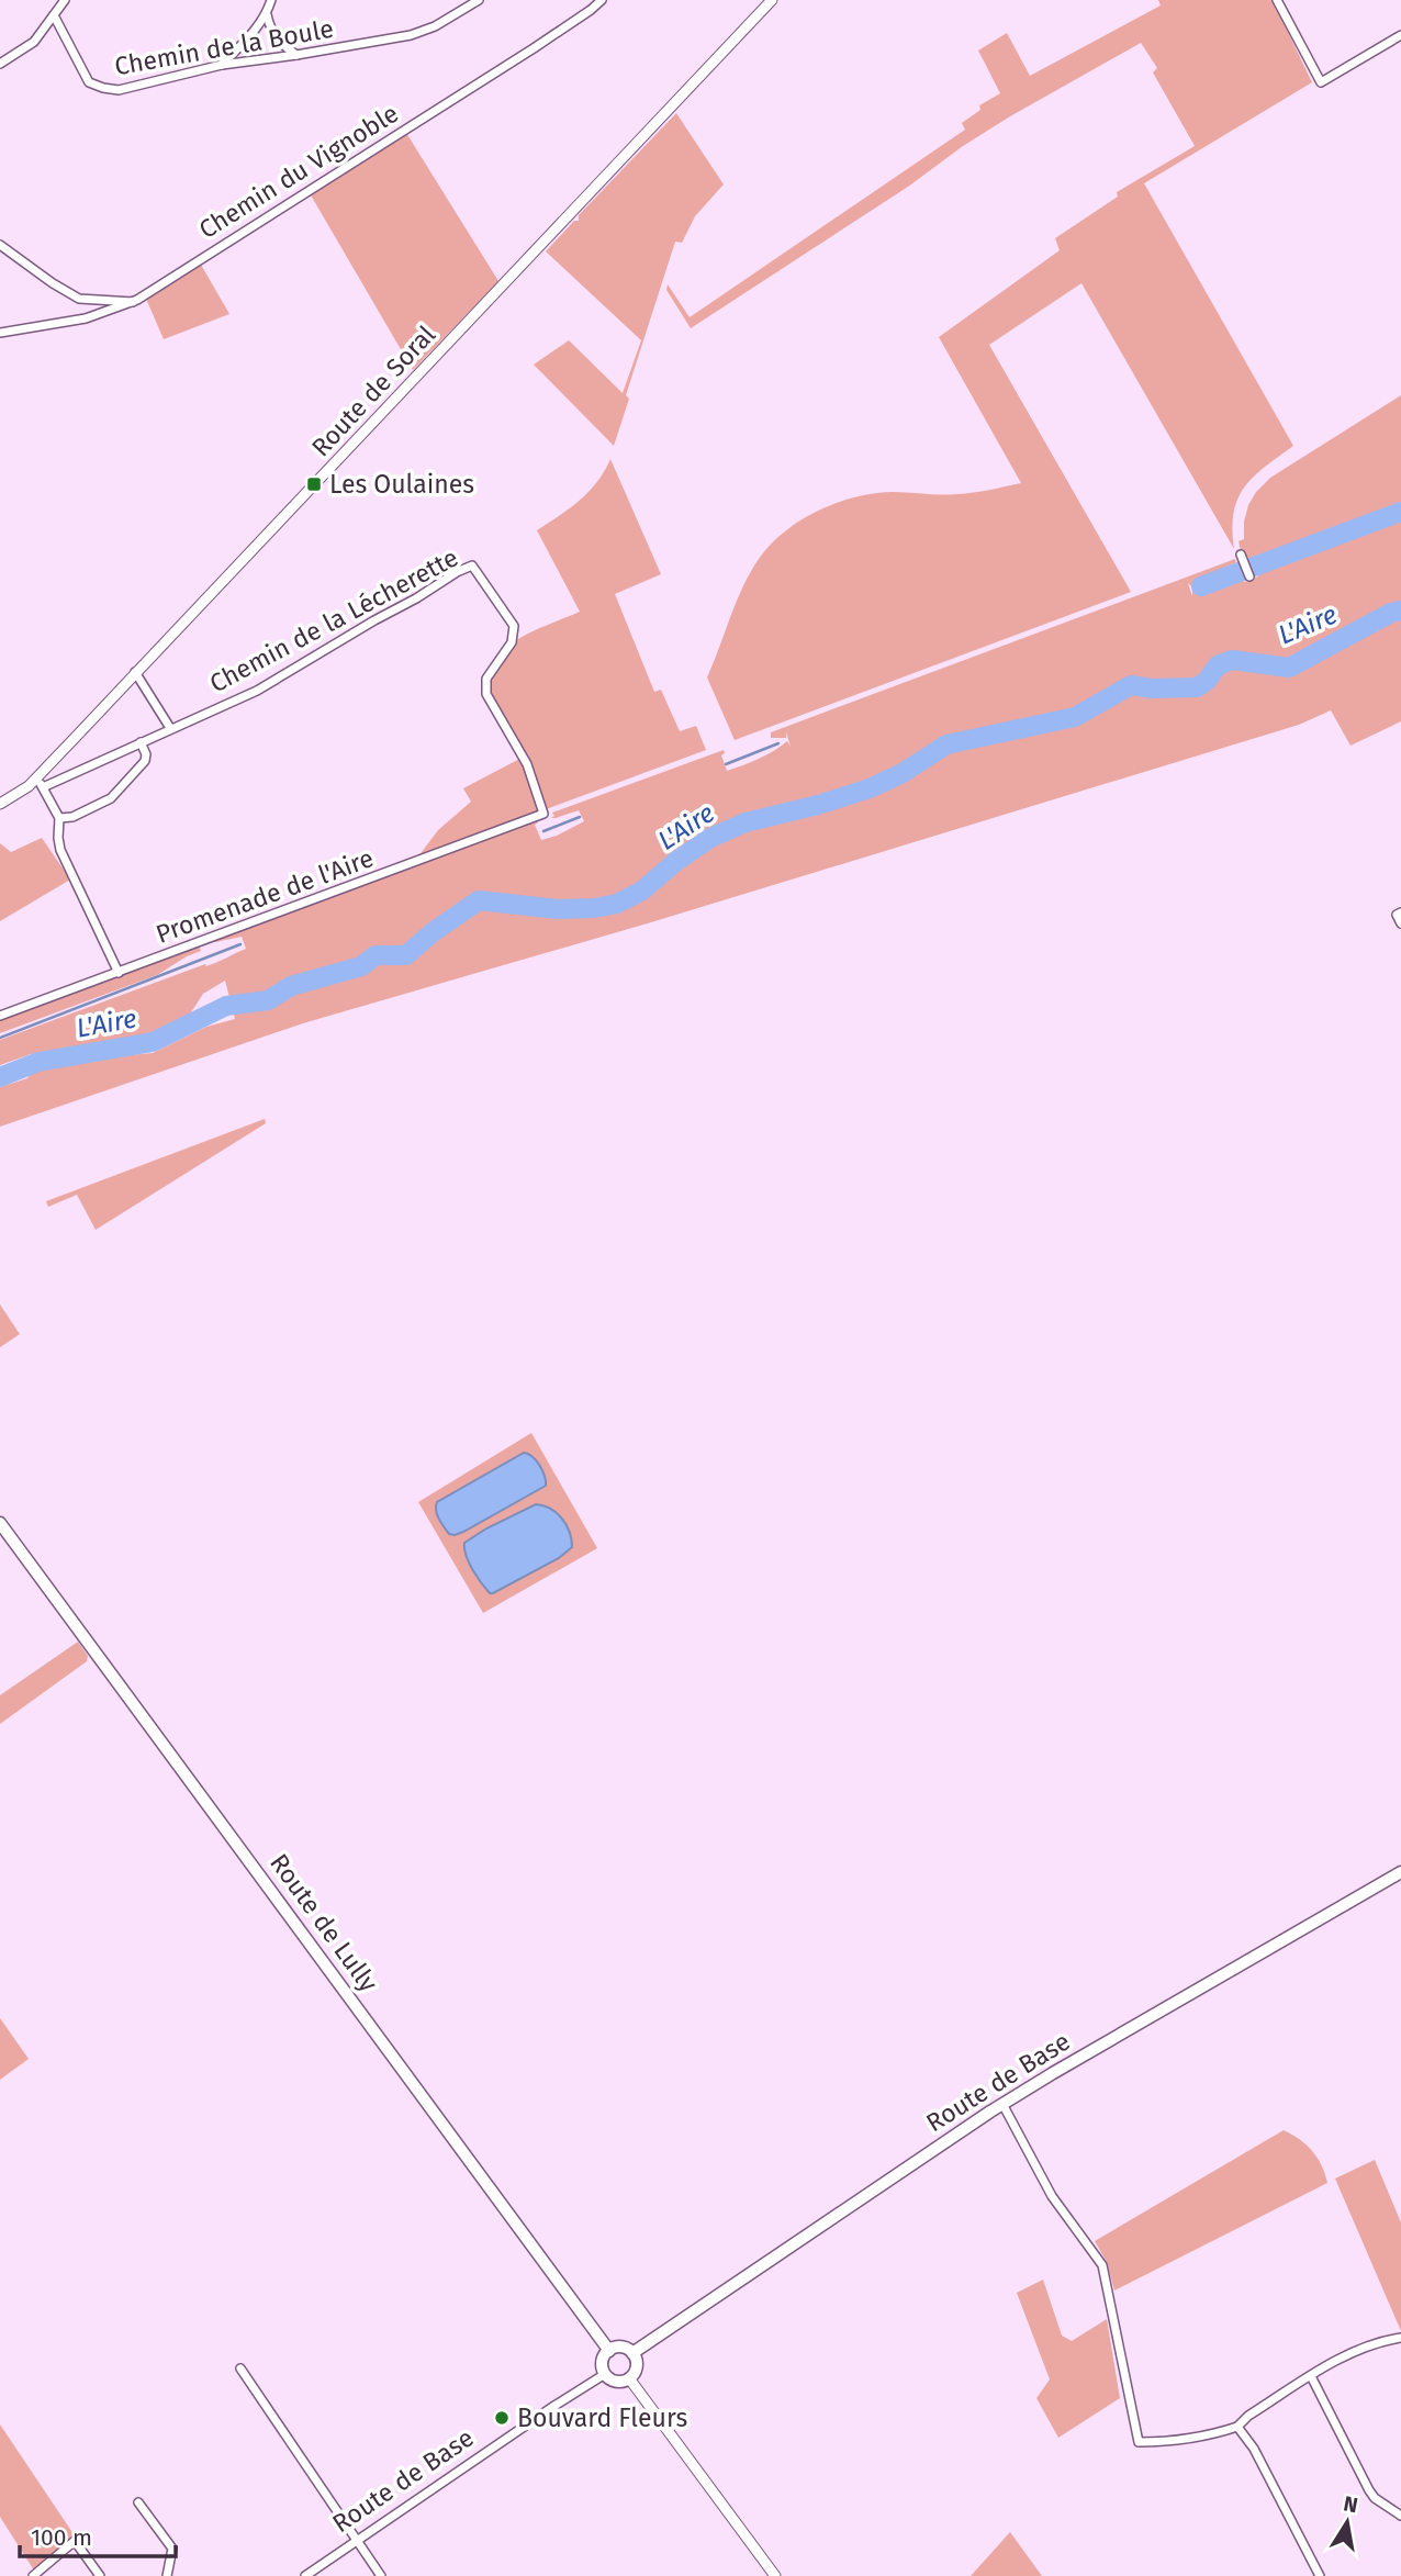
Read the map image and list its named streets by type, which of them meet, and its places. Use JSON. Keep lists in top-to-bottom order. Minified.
{"streets":{"main road":["Route de Lully","Route de Base"],"street":["Chemin de la Boule","Chemin du Vignoble","Route de Soral","Chemin de la Lécherette","Promenade de l'Aire"]},"crossings":[["Route de Soral","Chemin de la Lécherette"],["Chemin de la Lécherette","Promenade de l'Aire"],["Route de Lully","Route de Base"]],"water":["L'Aire"],"places":{"transit":["Les Oulaines"],"other":["Bouvard Fleurs"]},"scale_bar":"100 m","north":"top"}
